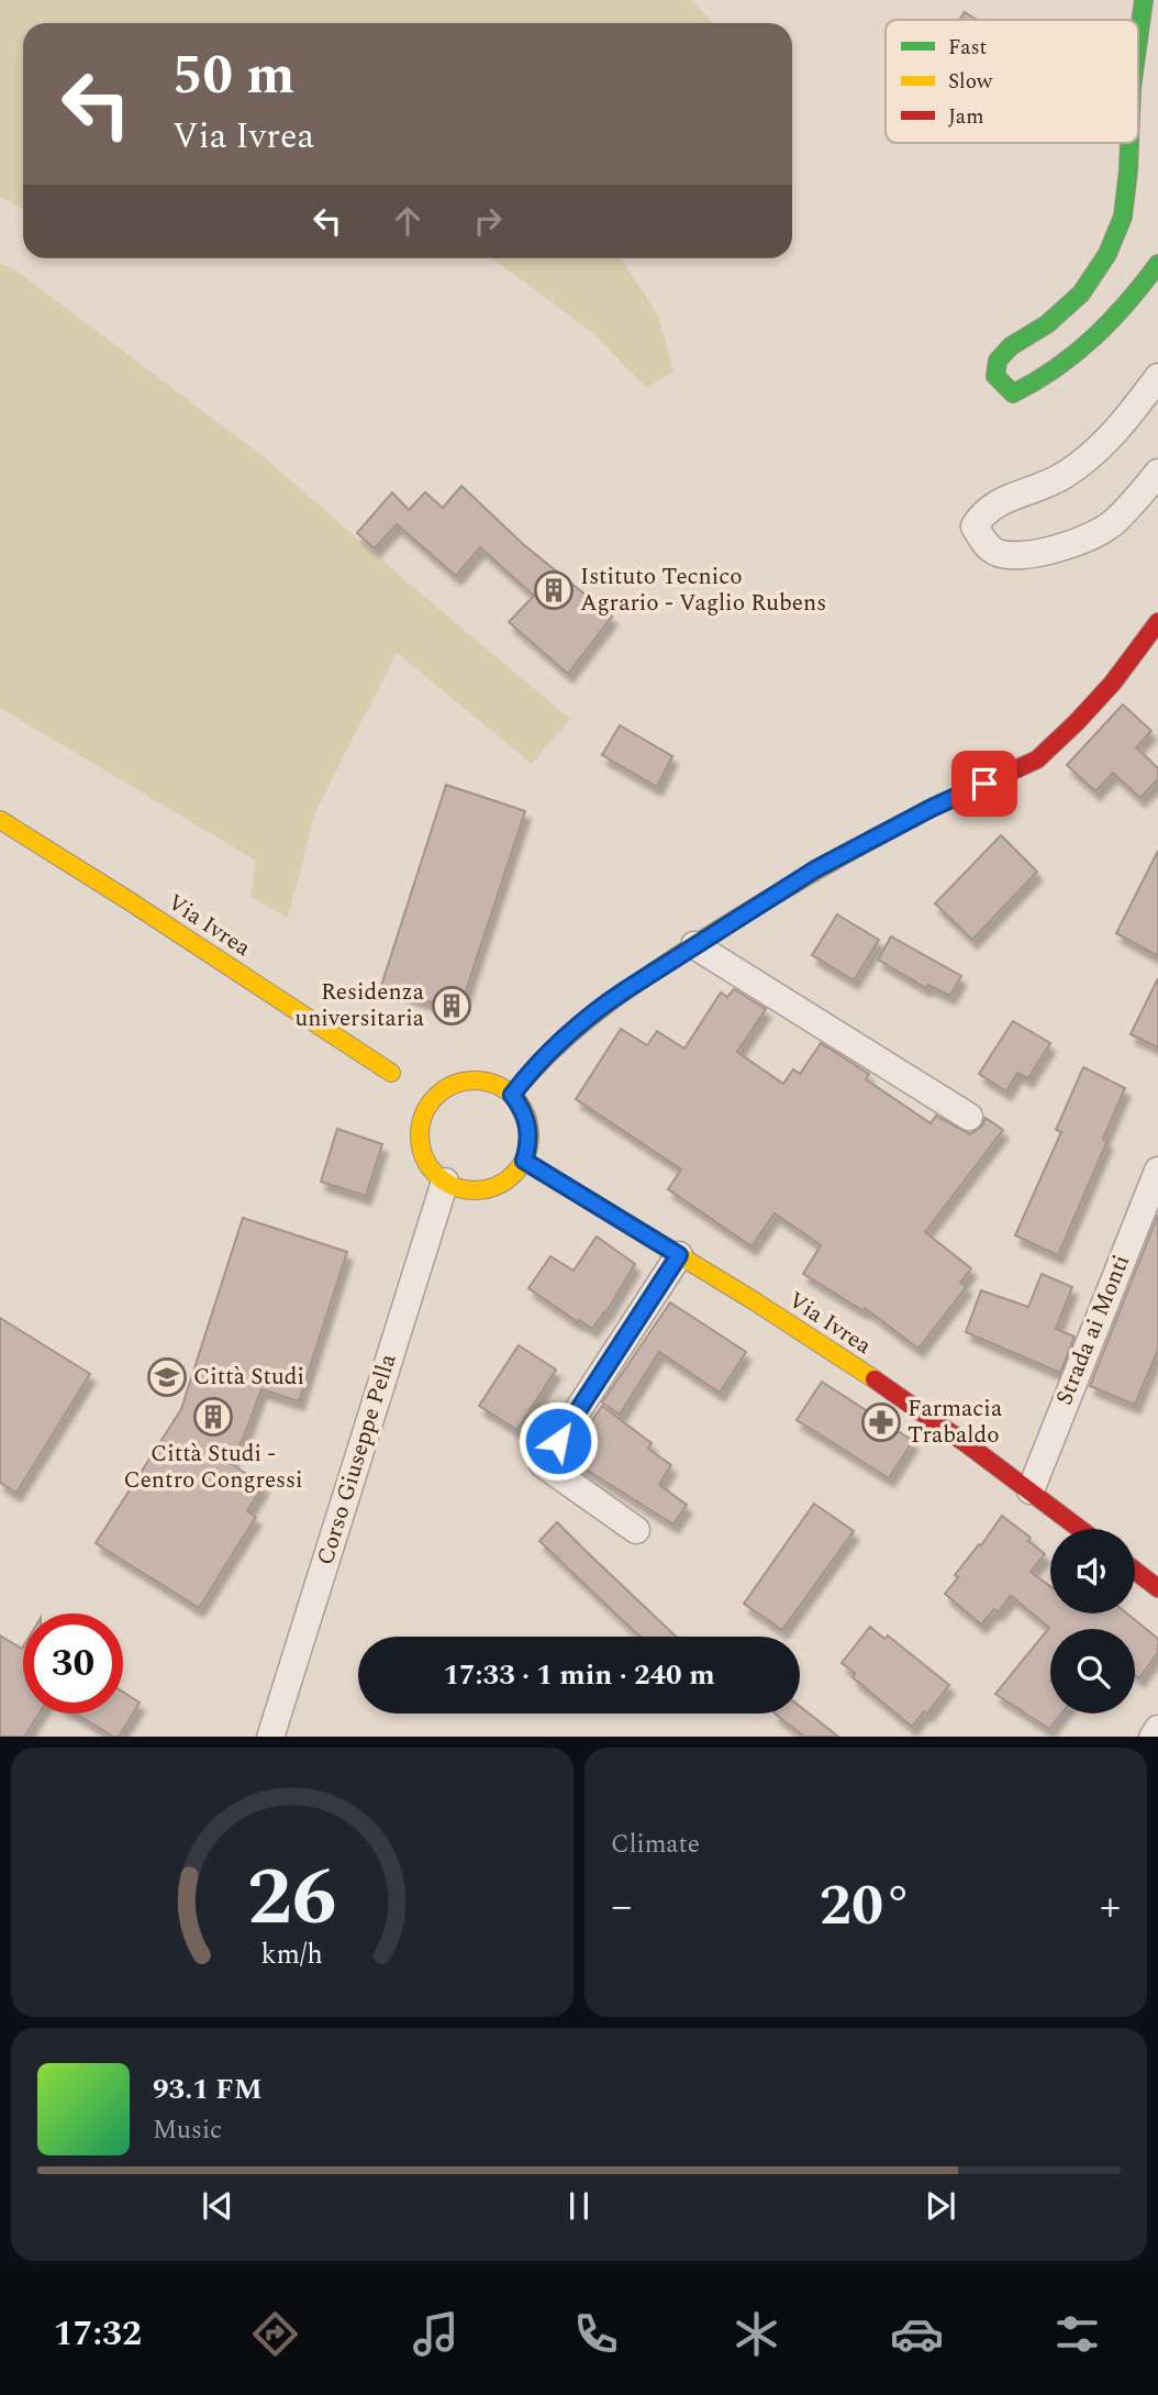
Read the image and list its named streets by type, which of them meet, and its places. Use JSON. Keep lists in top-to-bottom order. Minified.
{"streets":{"main road":["Via Ivrea"],"street":["Strada ai Monti","Corso Giuseppe Pella"]},"crossings":[["Via Ivrea","Strada ai Monti"],["Via Ivrea","Corso Giuseppe Pella"]],"places":{"building":["Istituto Tecnico Agrario - Vaglio Rubens","Residenza universitaria","Città Studi - Centro Congressi"],"school or university":["Città Studi"],"pharmacy":["Farmacia Trabaldo"]},"legend":["Fast","Slow","Jam"],"page":{"turn":["50 m","Via Ivrea"],"limit":"30","trip":"17:33 · 1 min · 240 m","tile":"Climate","heat":["−","20°","+"],"song":["93.1 FM","Music"],"tabs":"17:32","gauge":["26","km/h"]}}
